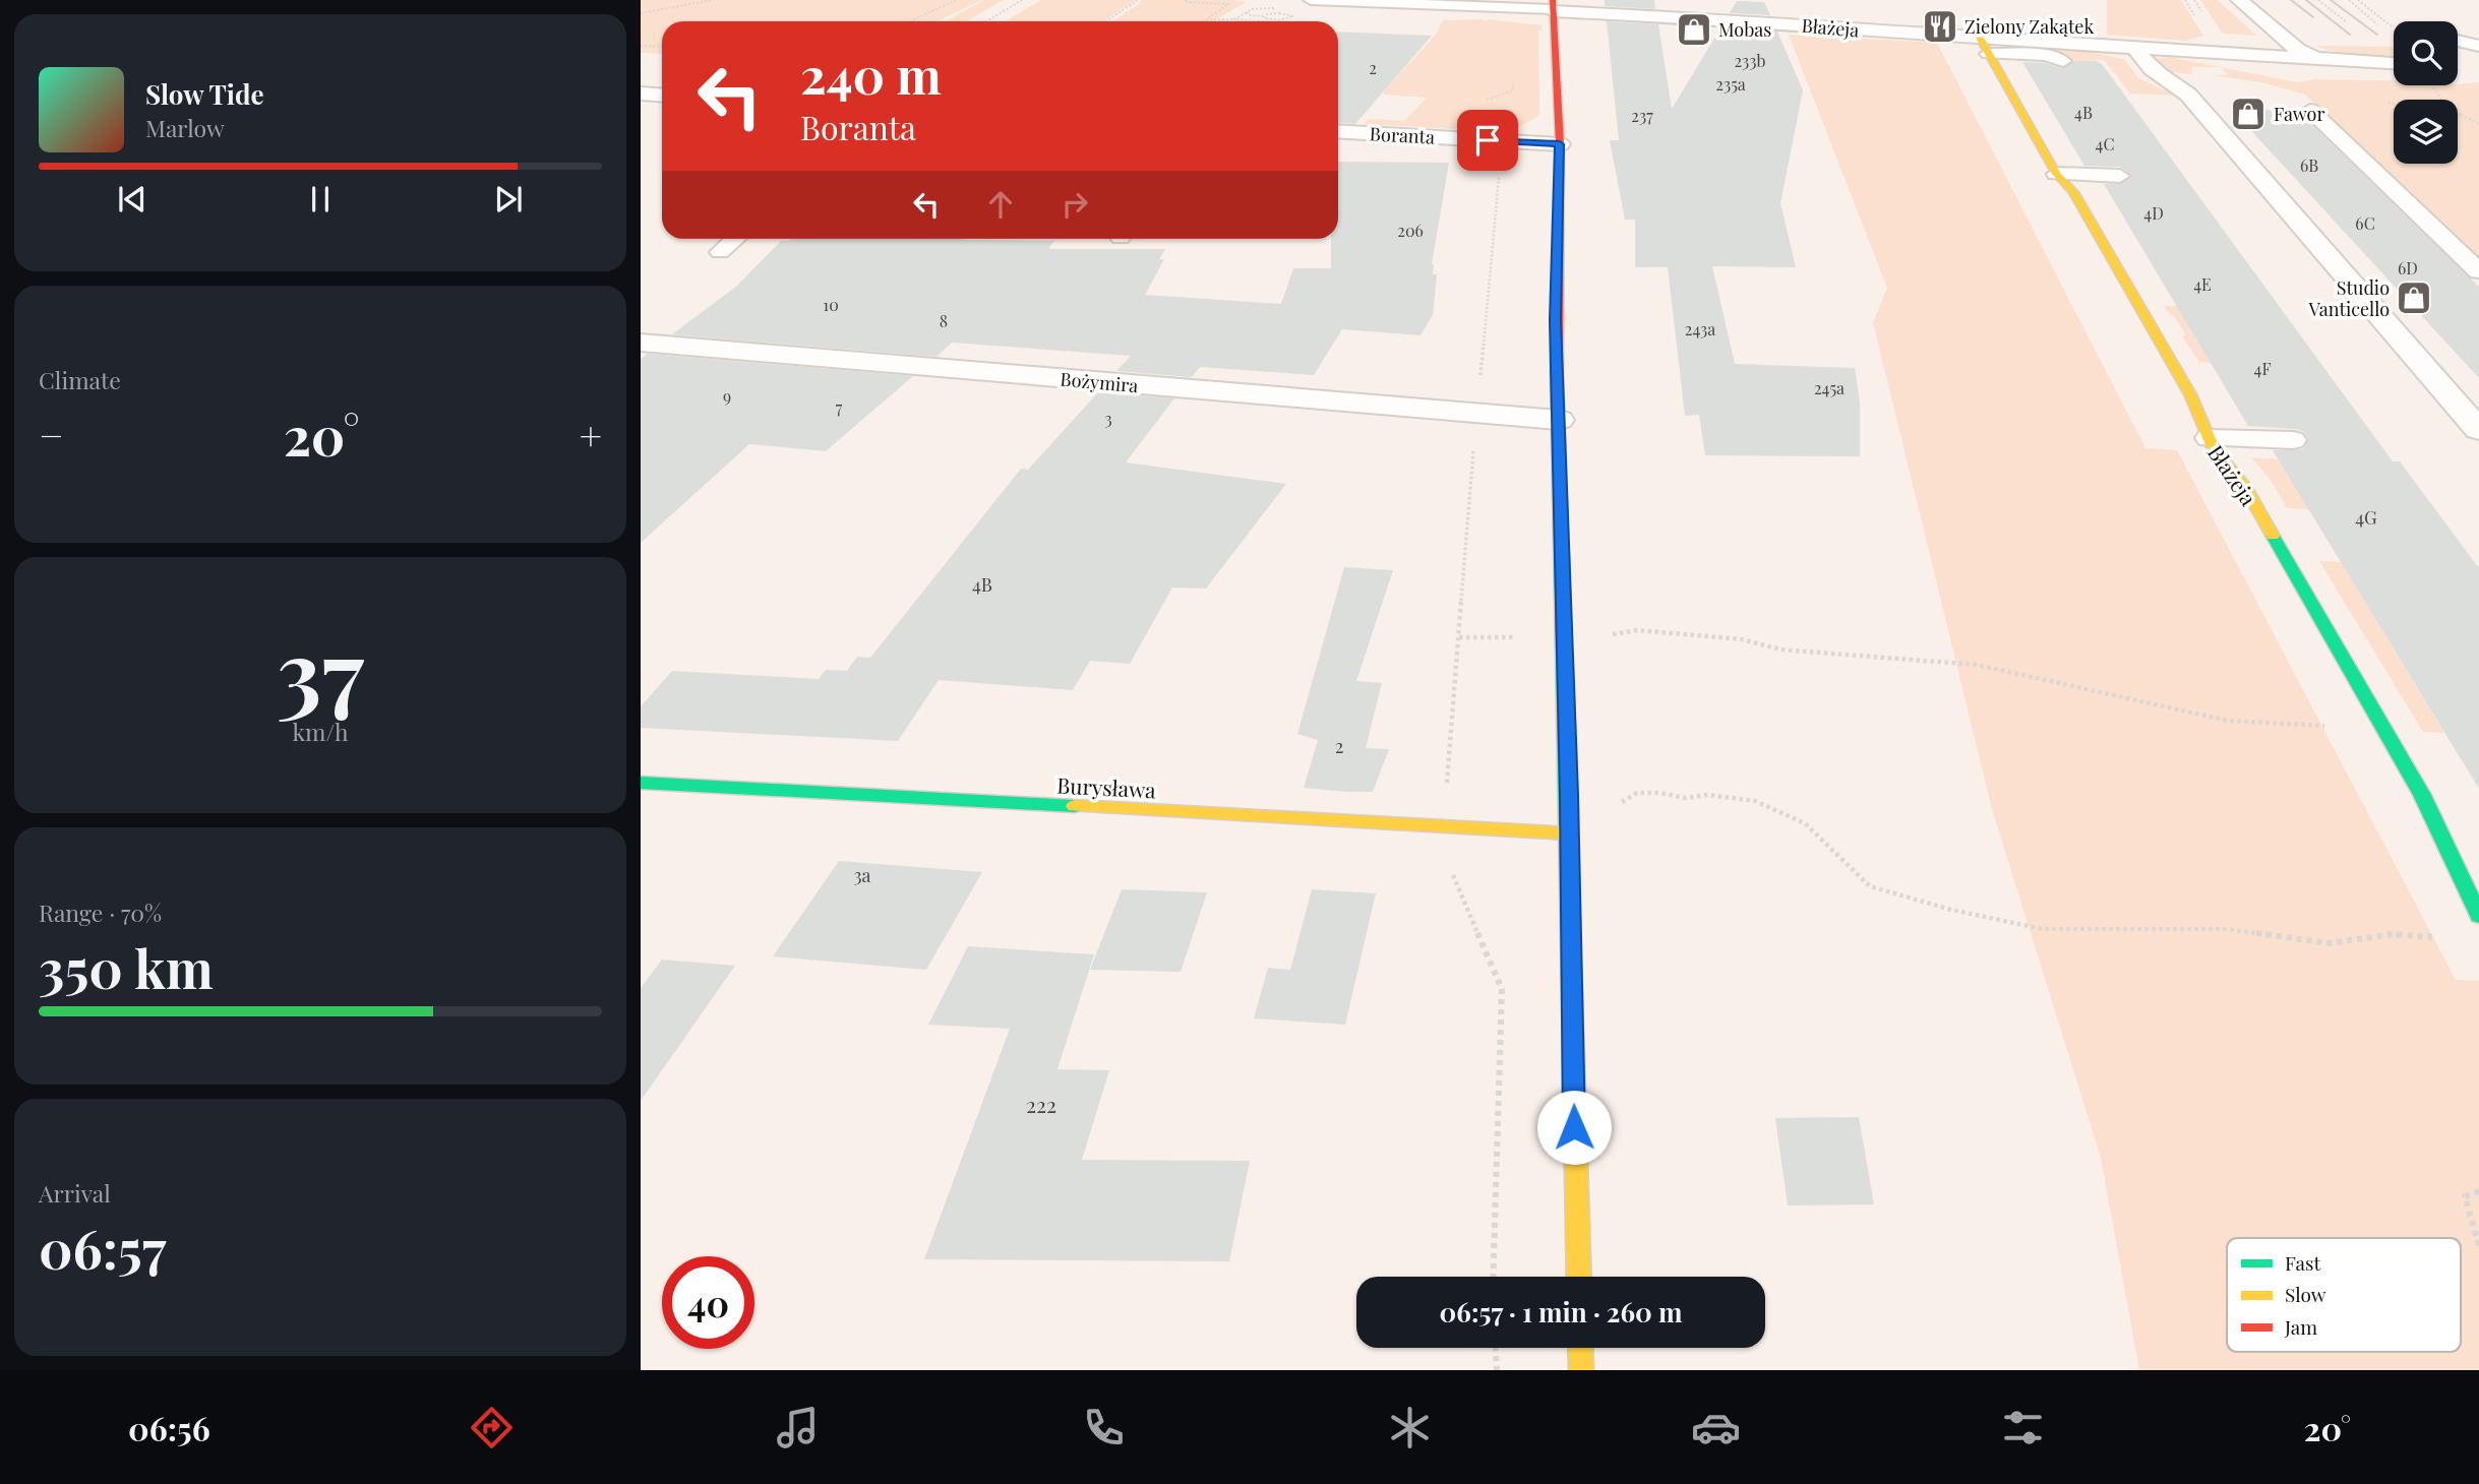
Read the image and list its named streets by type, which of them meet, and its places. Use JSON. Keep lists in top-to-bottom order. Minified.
{"streets":{"street":["Błażeja","Boranta","Bożymira","Burysława"]},"places":{"restaurant":["Zielony Zakątek"],"shop":["Mobas","Fawor","Studio Vanticello"]},"house_numbers":["233b","2","235a","4B","237","4C","6B","4D","6C","206","6D","4E","10","8","243a","4F","245a","9","7","3","4G","4B","2","3a","222"],"legend":["Fast","Slow","Jam"],"page":{"turn":["240 m","Boranta"],"song":["Slow Tide","Marlow"],"tile":["Climate",["37","km/h"],["Range · 70%","350 km"],["Arrival","06:57"]],"heat":["−","20°","+"],"limit":"40","trip":"06:57 · 1 min · 260 m","tabs":["06:56","20°"]}}
